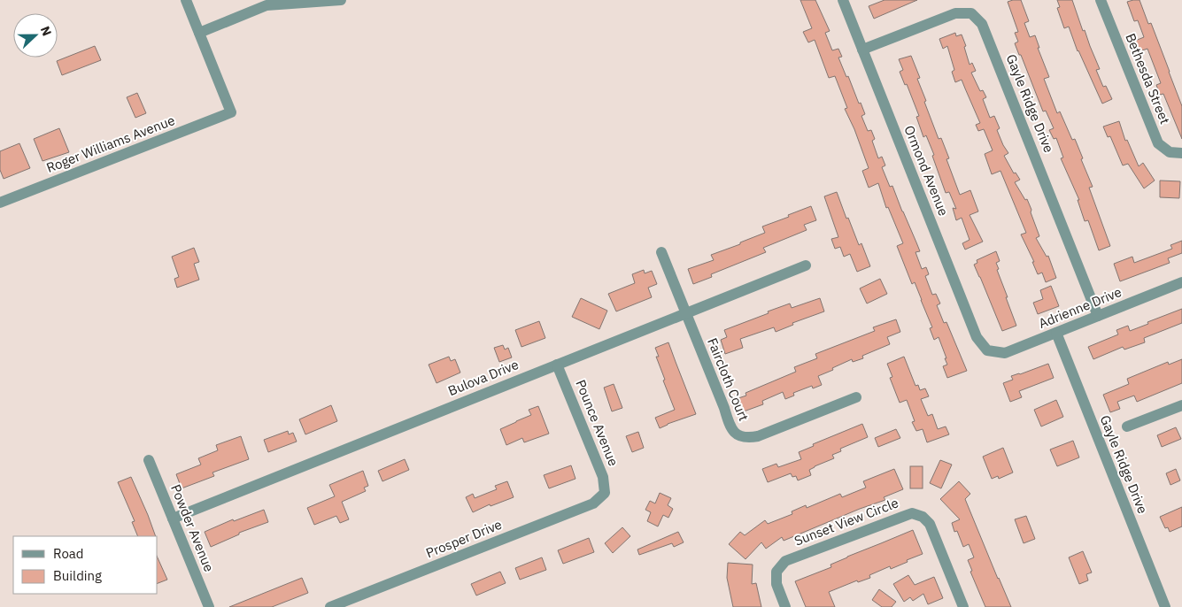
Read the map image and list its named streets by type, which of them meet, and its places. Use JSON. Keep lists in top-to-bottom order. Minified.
{"streets":{"street":["Bethesda Street","Gayle Ridge Drive","Roger Williams Avenue","Ormond Avenue","Adrienne Drive","Bulova Drive","Faircloth Court","Pounce Avenue","Sunset View Circle","Powder Avenue","Prosper Drive"]},"crossings":[["Gayle Ridge Drive","Ormond Avenue"],["Gayle Ridge Drive","Adrienne Drive"],["Ormond Avenue","Adrienne Drive"],["Bulova Drive","Faircloth Court"],["Bulova Drive","Pounce Avenue"],["Bulova Drive","Powder Avenue"],["Pounce Avenue","Prosper Drive"]],"legend":["Road","Building"],"north":"right"}
